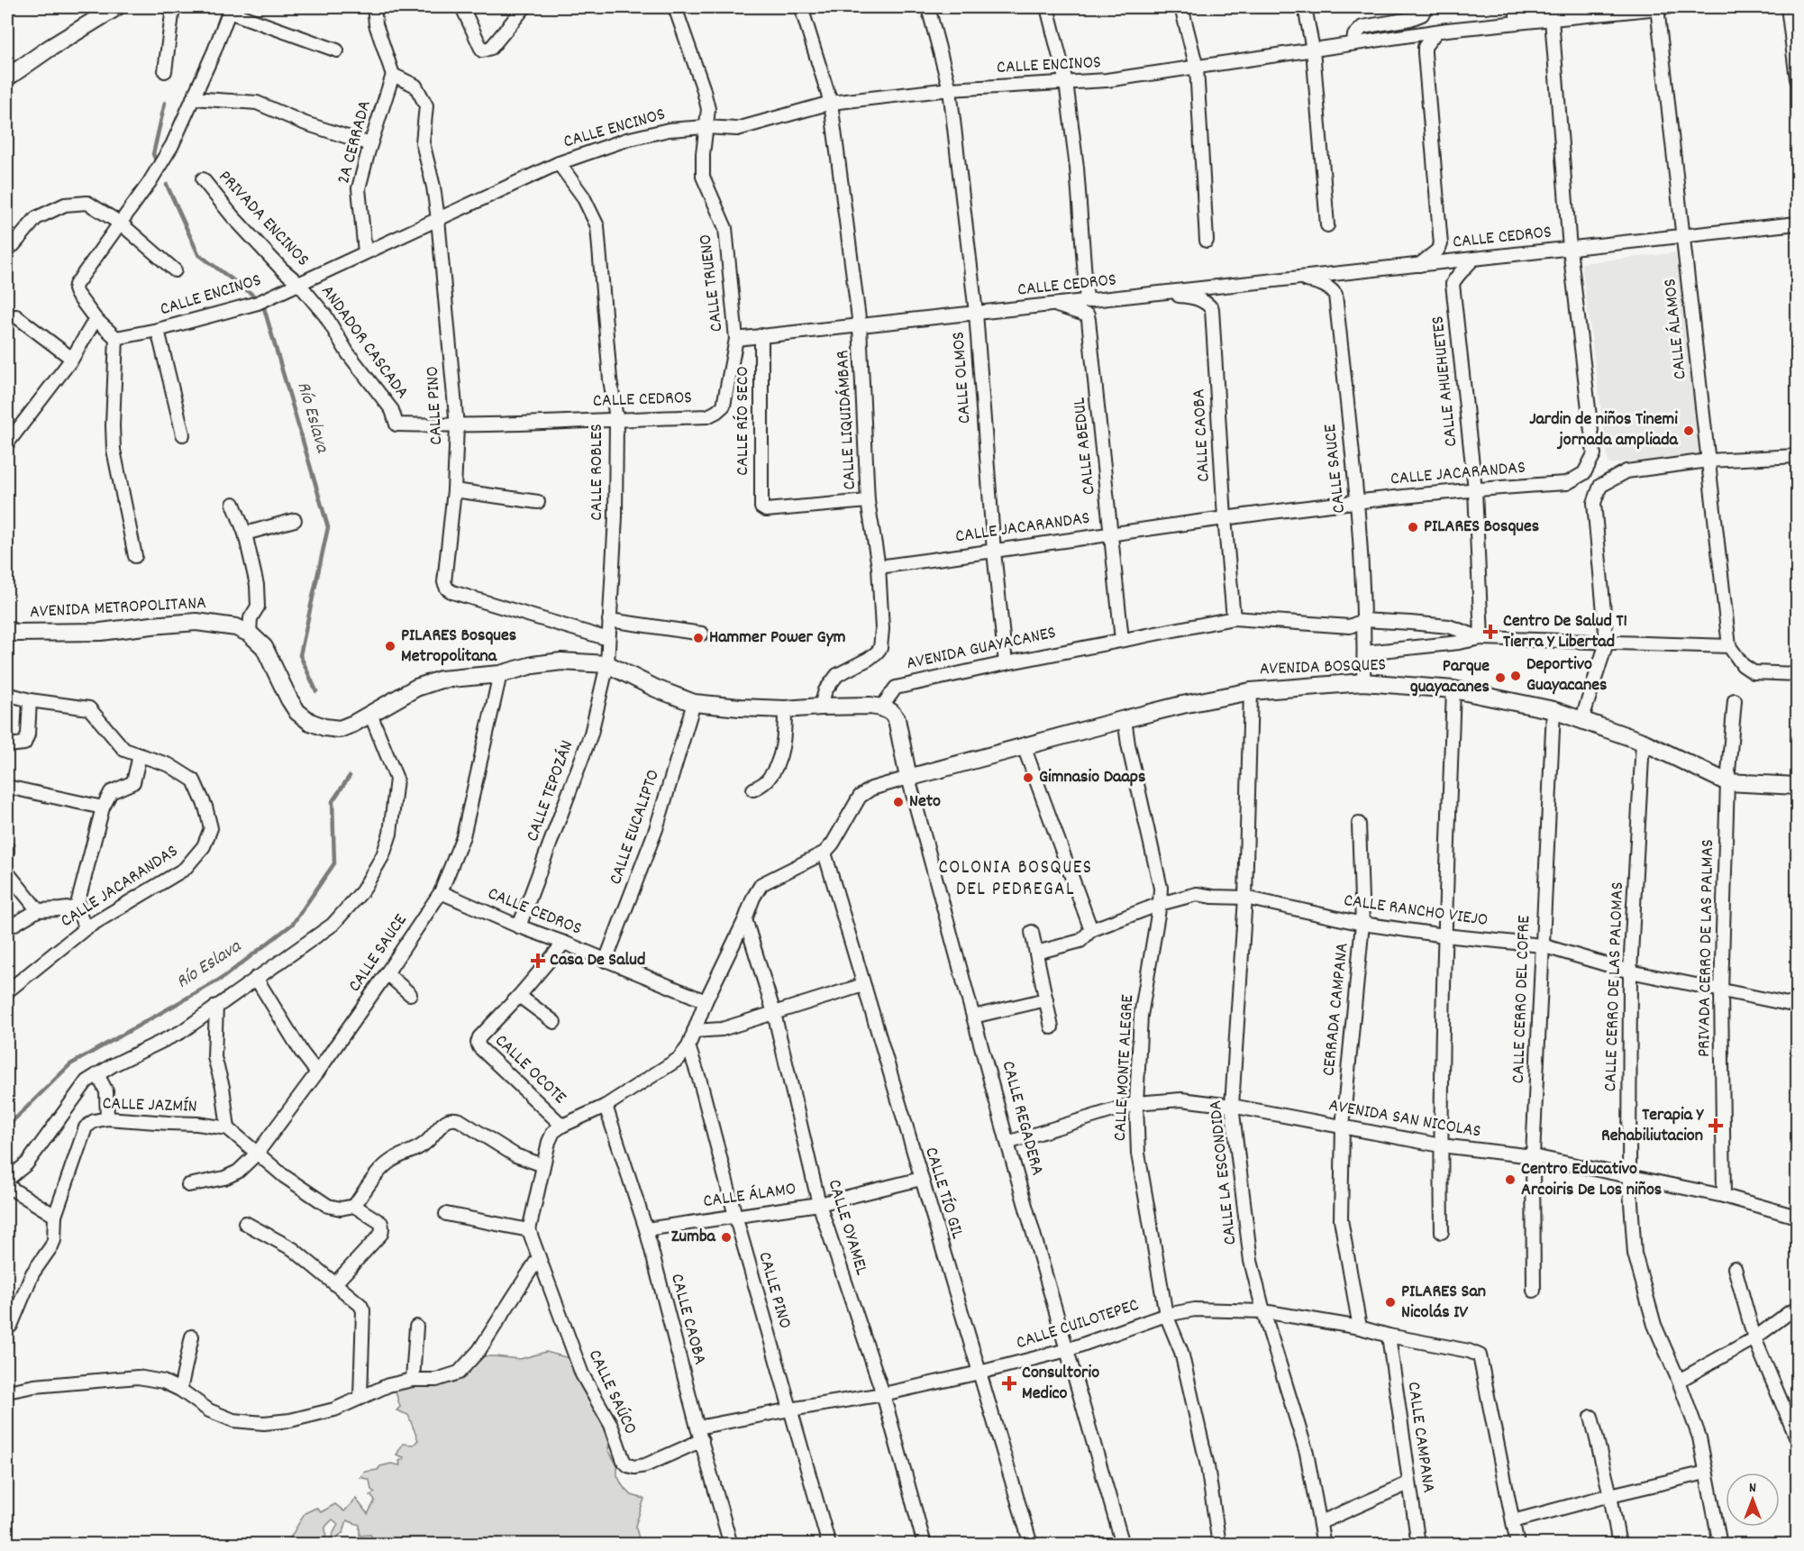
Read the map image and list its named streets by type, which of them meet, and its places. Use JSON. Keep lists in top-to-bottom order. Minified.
{"streets":{"street":["CALLE ENCINOS","2A CERRADA","PRIVADA ENCINOS","CALLE CEDROS","CALLE TRUENO","CALLE ÁLAMOS","ANDADOR CASCADA","CALLE OLMOS","CALLE AHUEHUETES","CALLE PINO","CALLE LIQUIDÁMBAR","CALLE RÍO SECO","CALLE CAOBA","CALLE ABEDUL","CALLE SAUCE","CALLE ROBLES","CALLE JACARANDAS","AVENIDA METROPOLITANA","AVENIDA GUAYACANES","AVENIDA BOSQUES","CALLE TEPOZÁN","CALLE EUCALIPTO","CALLE RANCHO VIEJO","PRIVADA CERRO DE LAS PALMAS","CALLE CERRO DE LAS PALOMAS","CALLE CERRO DEL COFRE","CERRADA CAMPANA","CALLE MONTE ALEGRE","CALLE OCOTE","CALLE JAZMÍN","CALLE REGADERA","AVENIDA SAN NICOLAS","CALLE LA ESCONDIDA","CALLE TÍO GIL","CALLE ÁLAMO","CALLE OYAMEL","CALLE CUILOTEPEC","CALLE SAÚCO","CALLE CAMPANA"]},"crossings":[["CALLE ENCINOS","2A CERRADA"],["CALLE ENCINOS","PRIVADA ENCINOS"],["CALLE ENCINOS","CALLE TRUENO"],["CALLE ENCINOS","CALLE ÁLAMOS"],["CALLE ENCINOS","ANDADOR CASCADA"],["CALLE ENCINOS","CALLE OLMOS"],["CALLE ENCINOS","CALLE PINO"],["CALLE ENCINOS","CALLE LIQUIDÁMBAR"],["CALLE ENCINOS","CALLE ROBLES"],["CALLE ENCINOS","CALLE JACARANDAS"],["2A CERRADA","CALLE PINO"],["PRIVADA ENCINOS","ANDADOR CASCADA"],["CALLE CEDROS","CALLE TRUENO"],["CALLE CEDROS","CALLE ÁLAMOS"],["CALLE CEDROS","ANDADOR CASCADA"],["CALLE CEDROS","CALLE OLMOS"],["CALLE CEDROS","CALLE AHUEHUETES"],["CALLE CEDROS","CALLE PINO"],["CALLE CEDROS","CALLE LIQUIDÁMBAR"],["CALLE CEDROS","CALLE RÍO SECO"],["CALLE CEDROS","CALLE CAOBA"],["CALLE CEDROS","CALLE ABEDUL"],["CALLE CEDROS","CALLE SAUCE"],["CALLE CEDROS","CALLE ROBLES"],["CALLE CEDROS","CALLE JACARANDAS"],["CALLE CEDROS","CALLE TEPOZÁN"],["CALLE CEDROS","CALLE EUCALIPTO"],["CALLE ÁLAMOS","AVENIDA BOSQUES"],["CALLE OLMOS","CALLE JACARANDAS"],["CALLE OLMOS","AVENIDA GUAYACANES"],["CALLE AHUEHUETES","CALLE JACARANDAS"],["CALLE AHUEHUETES","AVENIDA GUAYACANES"],["CALLE AHUEHUETES","AVENIDA BOSQUES"],["CALLE PINO","CALLE ROBLES"],["CALLE PINO","CALLE ÁLAMO"],["CALLE PINO","CALLE CUILOTEPEC"],["CALLE LIQUIDÁMBAR","CALLE RÍO SECO"],["CALLE LIQUIDÁMBAR","CALLE JACARANDAS"],["CALLE CAOBA","CALLE JACARANDAS"],["CALLE CAOBA","AVENIDA GUAYACANES"],["CALLE CAOBA","CALLE ÁLAMO"],["CALLE CAOBA","CALLE CUILOTEPEC"],["CALLE CAOBA","CALLE SAÚCO"],["CALLE ABEDUL","CALLE JACARANDAS"],["CALLE ABEDUL","AVENIDA GUAYACANES"],["CALLE SAUCE","CALLE JACARANDAS"],["CALLE SAUCE","AVENIDA GUAYACANES"],["CALLE SAUCE","AVENIDA BOSQUES"],["CALLE ROBLES","CALLE TEPOZÁN"],["AVENIDA GUAYACANES","AVENIDA BOSQUES"],["AVENIDA GUAYACANES","CALLE REGADERA"],["AVENIDA BOSQUES","PRIVADA CERRO DE LAS PALMAS"],["AVENIDA BOSQUES","CALLE CERRO DE LAS PALOMAS"],["AVENIDA BOSQUES","CALLE CERRO DEL COFRE"],["AVENIDA BOSQUES","CALLE MONTE ALEGRE"],["AVENIDA BOSQUES","CALLE REGADERA"],["AVENIDA BOSQUES","CALLE LA ESCONDIDA"],["CALLE RANCHO VIEJO","PRIVADA CERRO DE LAS PALMAS"],["CALLE RANCHO VIEJO","CALLE CERRO DE LAS PALOMAS"],["CALLE RANCHO VIEJO","CALLE CERRO DEL COFRE"],["CALLE RANCHO VIEJO","CERRADA CAMPANA"],["CALLE RANCHO VIEJO","CALLE MONTE ALEGRE"],["CALLE RANCHO VIEJO","CALLE LA ESCONDIDA"],["PRIVADA CERRO DE LAS PALMAS","AVENIDA SAN NICOLAS"],["CALLE CERRO DE LAS PALOMAS","AVENIDA SAN NICOLAS"],["CALLE CERRO DEL COFRE","AVENIDA SAN NICOLAS"],["CERRADA CAMPANA","AVENIDA SAN NICOLAS"],["CERRADA CAMPANA","CALLE CUILOTEPEC"],["CALLE MONTE ALEGRE","AVENIDA SAN NICOLAS"],["CALLE MONTE ALEGRE","CALLE CUILOTEPEC"],["CALLE REGADERA","AVENIDA SAN NICOLAS"],["CALLE REGADERA","CALLE CUILOTEPEC"],["AVENIDA SAN NICOLAS","CALLE LA ESCONDIDA"],["CALLE LA ESCONDIDA","CALLE CUILOTEPEC"],["CALLE TÍO GIL","CALLE ÁLAMO"],["CALLE TÍO GIL","CALLE CUILOTEPEC"],["CALLE ÁLAMO","CALLE OYAMEL"],["CALLE OYAMEL","CALLE CUILOTEPEC"],["CALLE CUILOTEPEC","CALLE SAÚCO"],["CALLE CUILOTEPEC","CALLE CAMPANA"]],"districts":["COLONIA BOSQUES DEL PEDREGAL"],"water":["Río Eslava"],"places":{"other":["Jardin de niños Tinemi jornada ampliada","PILARES Bosques","Hammer Power Gym","PILARES Bosques Metropolitana","Deportivo Guayacanes","Parque guayacanes","Gimnasio Daaps","Neto","Centro Educativo Arcoiris De Los niños","Zumba","PILARES San Nicolás IV"],"health":["Centro De Salud T1 Tierra Y Libertad","Casa De Salud","Terapia Y Rehabiliutacion","Consultorio Medico"]},"north":"top"}
